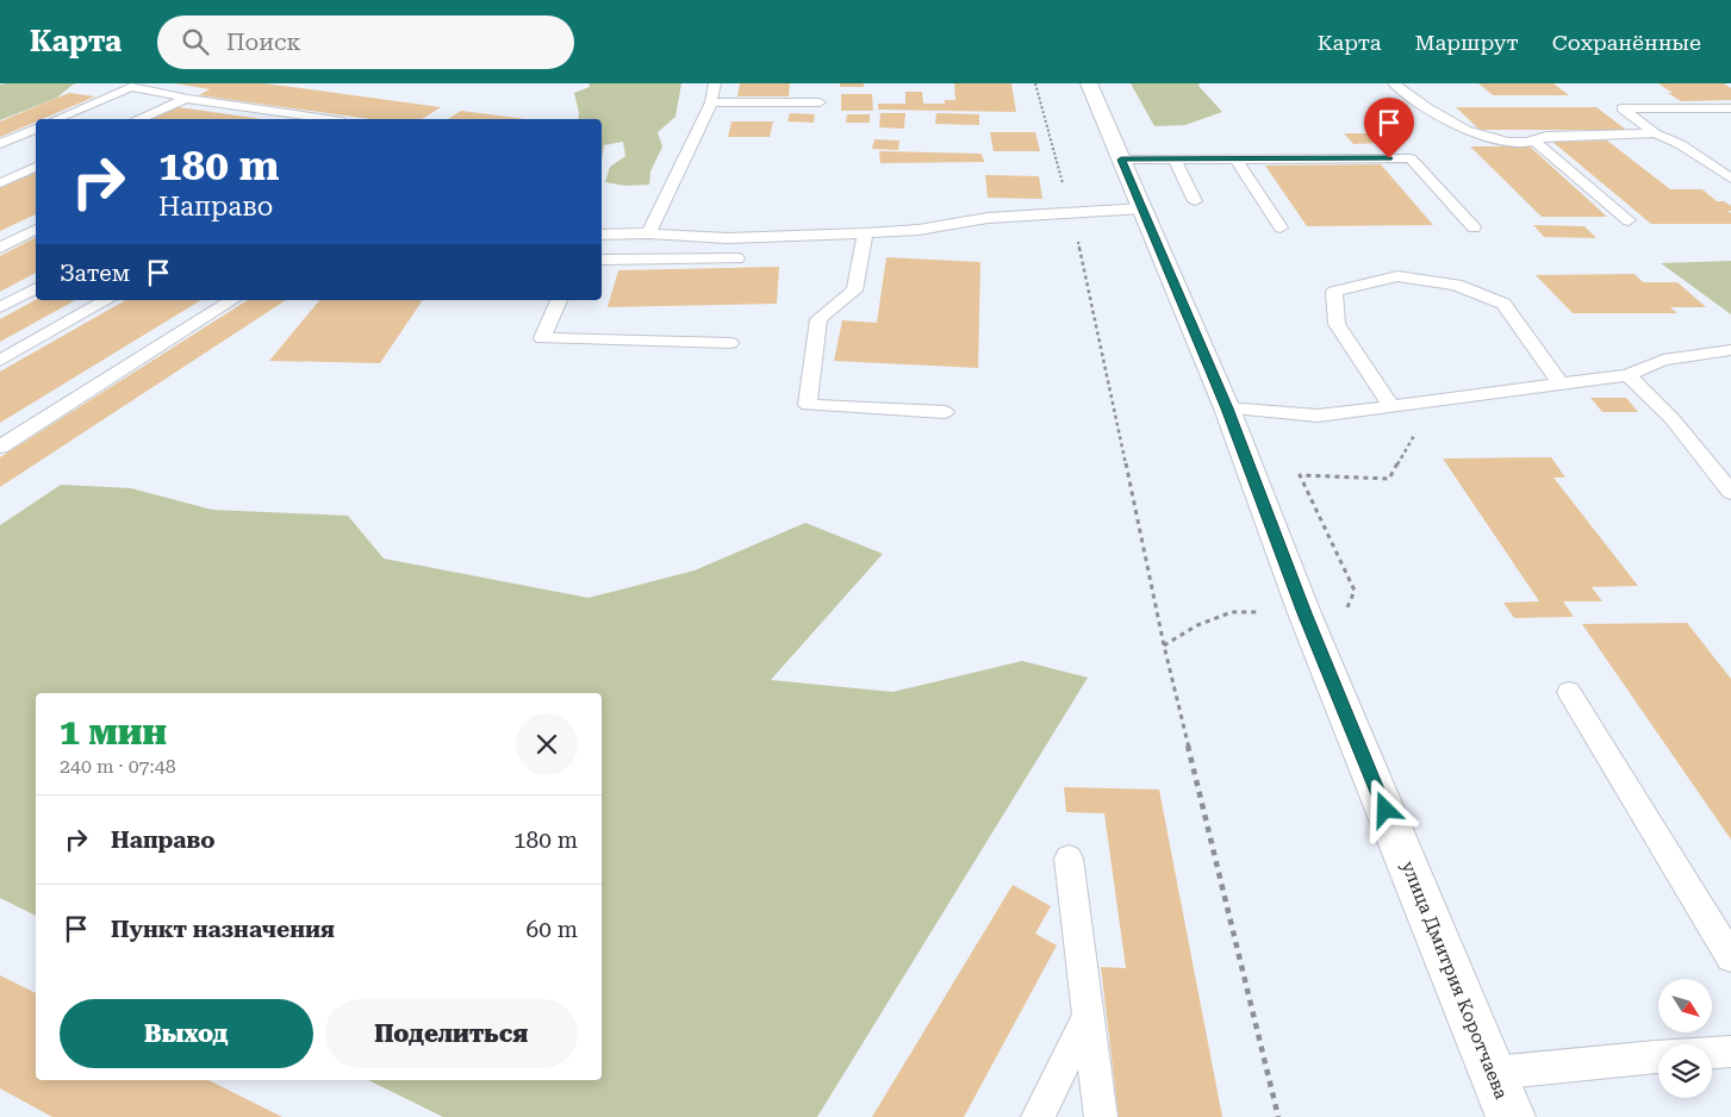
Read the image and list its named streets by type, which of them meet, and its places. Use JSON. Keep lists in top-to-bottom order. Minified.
{"streets":{"street":["улица Дмитрия Коротчаева"]},"north":"bottom right","page":{"header":"Карта","search":"Поиск","nav":["Карта","Маршрут","Сохранённые"],"turn":["180 m","Направо"],"then":"Затем","heading":["1 мин","240 m · 07:48"],"list":[{"name":"Направо","value":"180 m"},{"name":"Пункт назначения","value":"60 m"}],"buttons":["Выход","Поделиться"]}}
